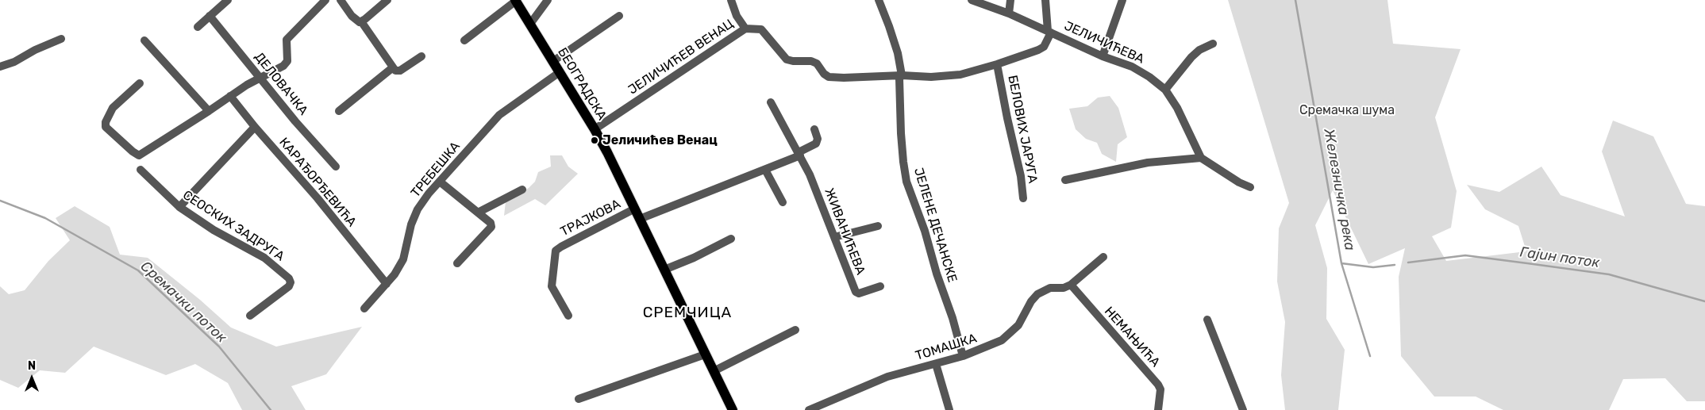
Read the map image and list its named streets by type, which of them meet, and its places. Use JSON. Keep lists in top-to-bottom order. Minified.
{"streets":{"main road":["БЕОГРАДСКА"],"street":["ЈЕЛИЧИЋЕВА","ЈЕЛИЧИЋЕВ ВЕНАЦ","ДЕЛОВАЧКА","БЕЛОВИХ ЈАРУГА","ТРЕБЕШКА","КАРАЂОРЂЕВИЋА","ТРАЈКОВА","ЈЕЛЕНЕ ДЕЧАНСКЕ","СЕОСКИХ ЗАДРУГА","ЖИВАНИЋЕВА","НЕМАЊИЋА","ТОМАШКА"]},"crossings":[["ЈЕЛИЧИЋЕВ ВЕНАЦ","БЕОГРАДСКА"],["ЈЕЛИЧИЋЕВ ВЕНАЦ","ЈЕЛЕНЕ ДЕЧАНСКЕ"],["БЕОГРАДСКА","ТРЕБЕШКА"],["БЕОГРАДСКА","ТРАЈКОВА"],["ТРЕБЕШКА","КАРАЂОРЂЕВИЋА"],["ЈЕЛЕНЕ ДЕЧАНСКЕ","ТОМАШКА"],["НЕМАЊИЋА","ТОМАШКА"]],"districts":["СРЕМЧИЦА"],"water":["Железничка река","Гајин поток","Сремачки поток"],"parks":["Сремачка шума"],"places":["Јеличићев Венац"],"north":"top"}
